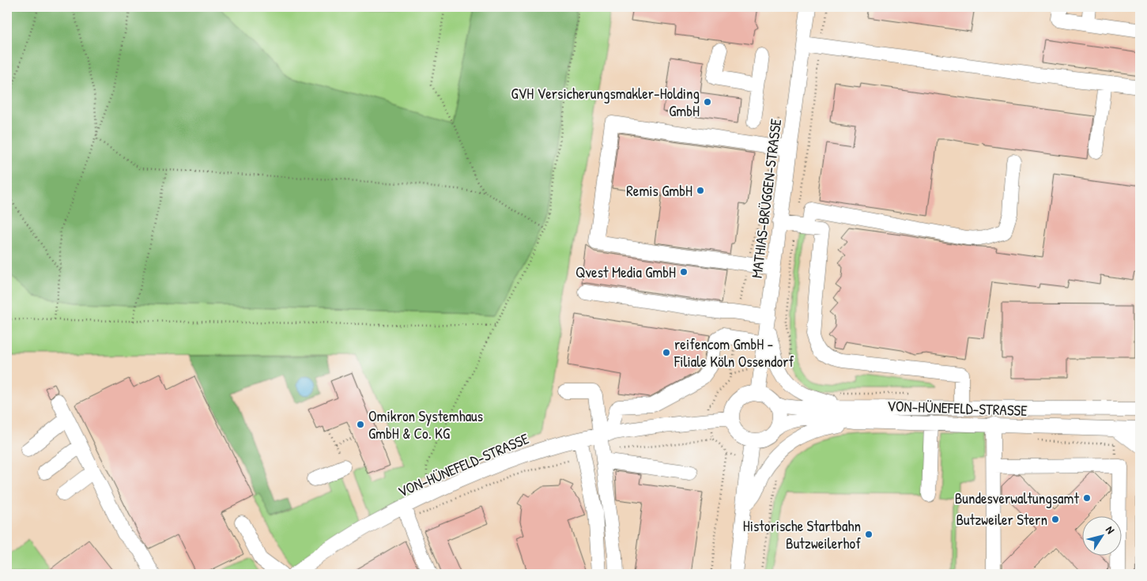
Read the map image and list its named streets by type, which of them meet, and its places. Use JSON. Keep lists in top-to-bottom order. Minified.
{"streets":{"street":["MATHIAS-BRÜGGEN-STRASSE","VON-HÜNEFELD-STRASSE"]},"crossings":[["MATHIAS-BRÜGGEN-STRASSE","VON-HÜNEFELD-STRASSE"]],"places":["GVH Versicherungsmakler-Holding GmbH","Remis GmbH","Qvest Media GmbH","reifencom GmbH - Filiale Köln Ossendorf","Omikron Systemhaus GmbH & Co. KG","Bundesverwaltungsamt","Butzweiler Stern","Historische Startbahn Butzweilerhof"],"north":"top right"}
